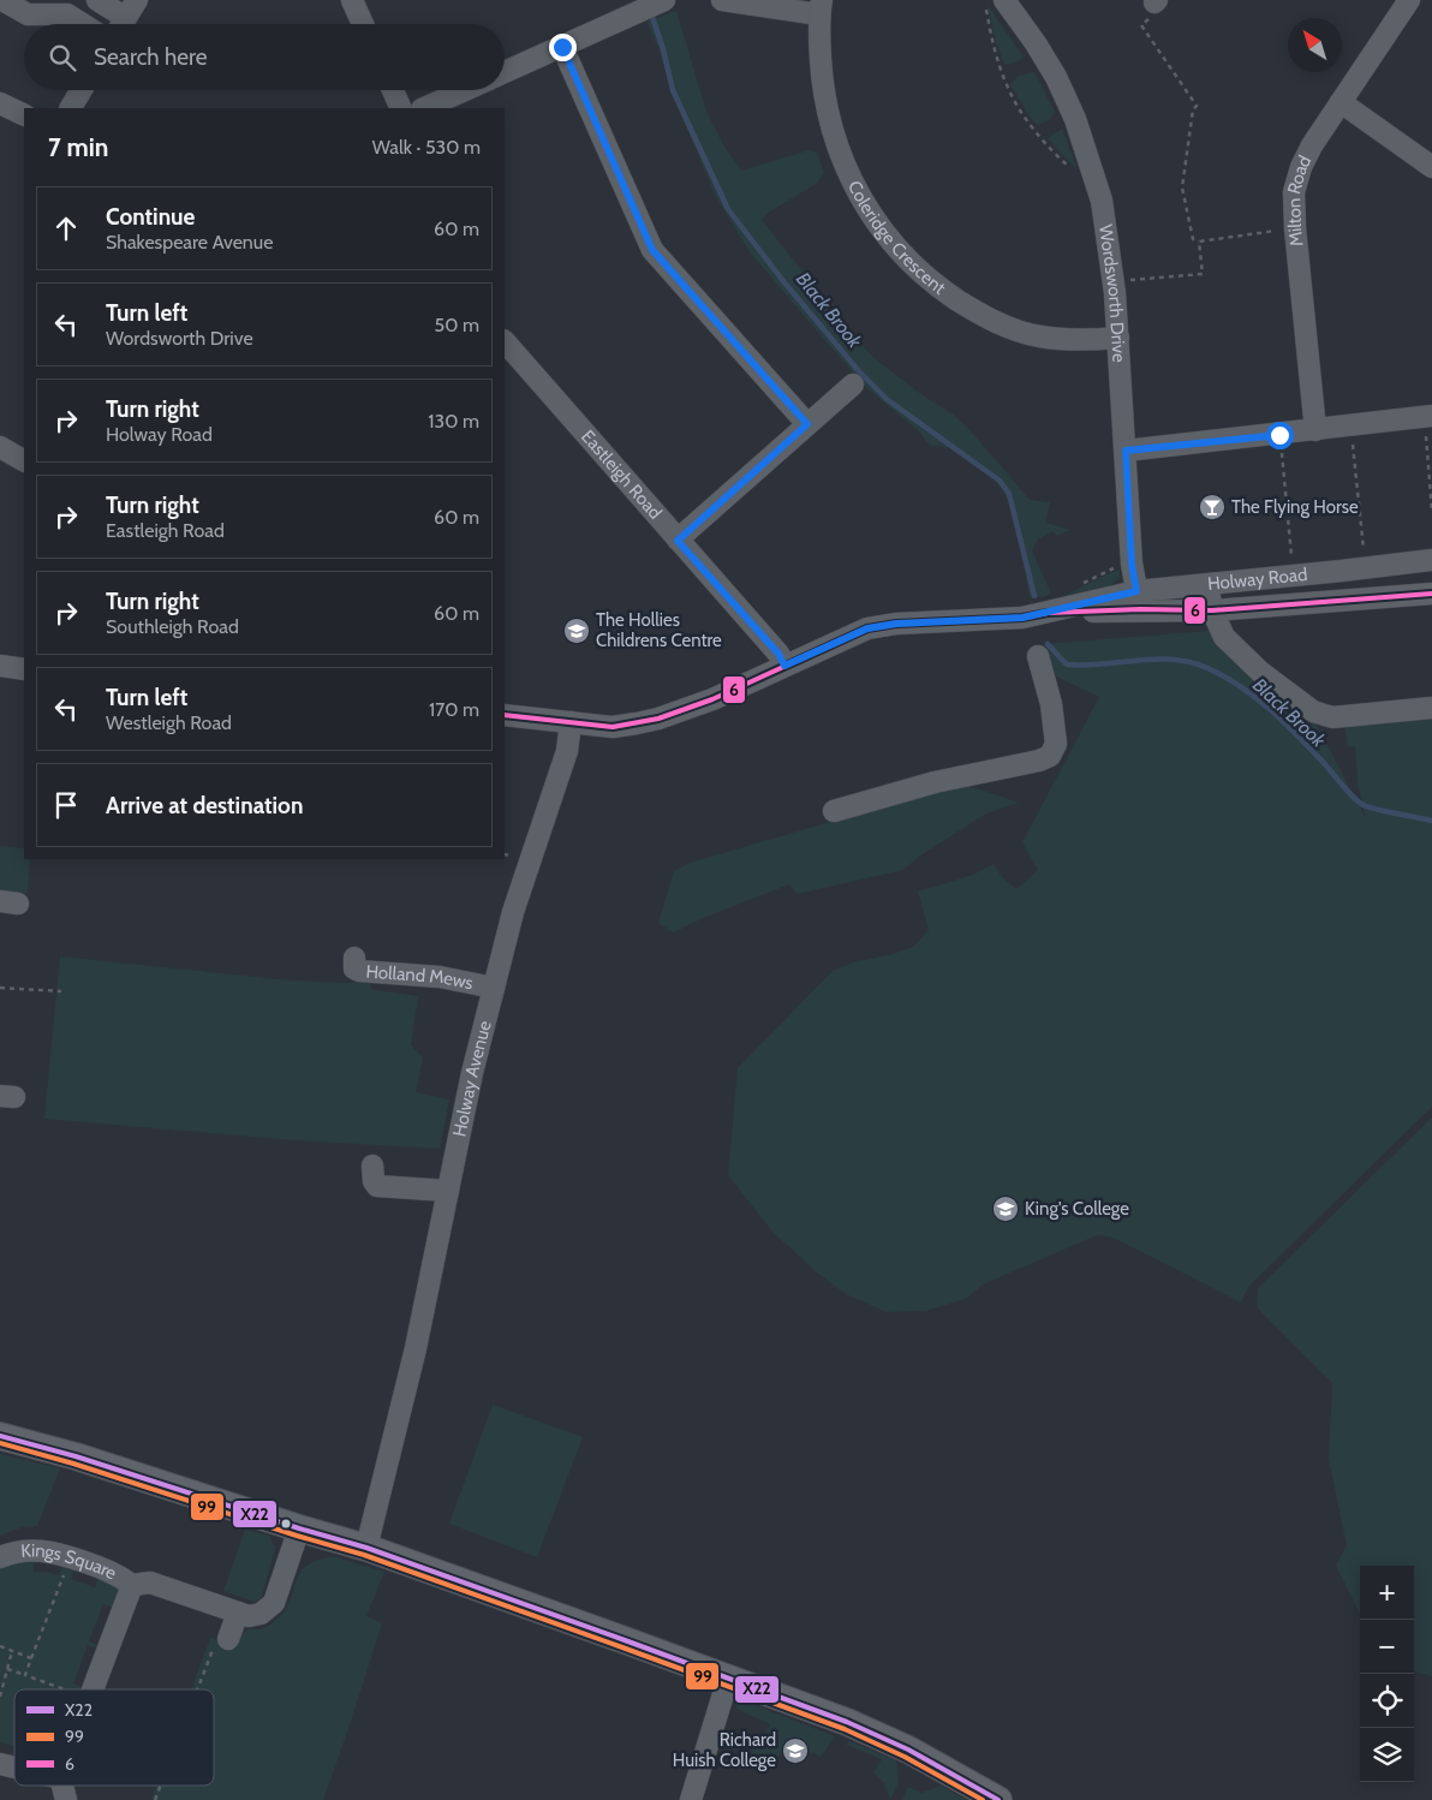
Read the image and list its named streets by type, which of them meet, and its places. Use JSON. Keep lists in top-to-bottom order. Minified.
{"streets":{"street":["Milton Road","Coleridge Crescent","Wordsworth Drive","Eastleigh Road","Holway Road","Holland Mews","Holway Avenue","Kings Square"]},"crossings":[["Coleridge Crescent","Wordsworth Drive"],["Wordsworth Drive","Holway Road"],["Eastleigh Road","Holway Road"],["Holway Road","Holway Avenue"],["Holland Mews","Holway Avenue"]],"water":["Black Brook"],"places":{"bar":["The Flying Horse"],"school or university":["The Hollies Childrens Centre","King's College","Richard Huish College"]},"lines":["transit line 6","transit line X22","transit line 99"],"legend":["X22","99","6"],"north":"top left","page":{"search":"Search here","heading":["7 min","Walk · 530 m"],"list":[["Continue","Shakespeare Avenue","60 m"],["Turn left","Wordsworth Drive","50 m"],["Turn right","Holway Road","130 m"],["Turn right","Eastleigh Road","60 m"],["Turn right","Southleigh Road","60 m"],["Turn left","Westleigh Road","170 m"],"Arrive at destination"],"map_buttons":["+","−"]}}
